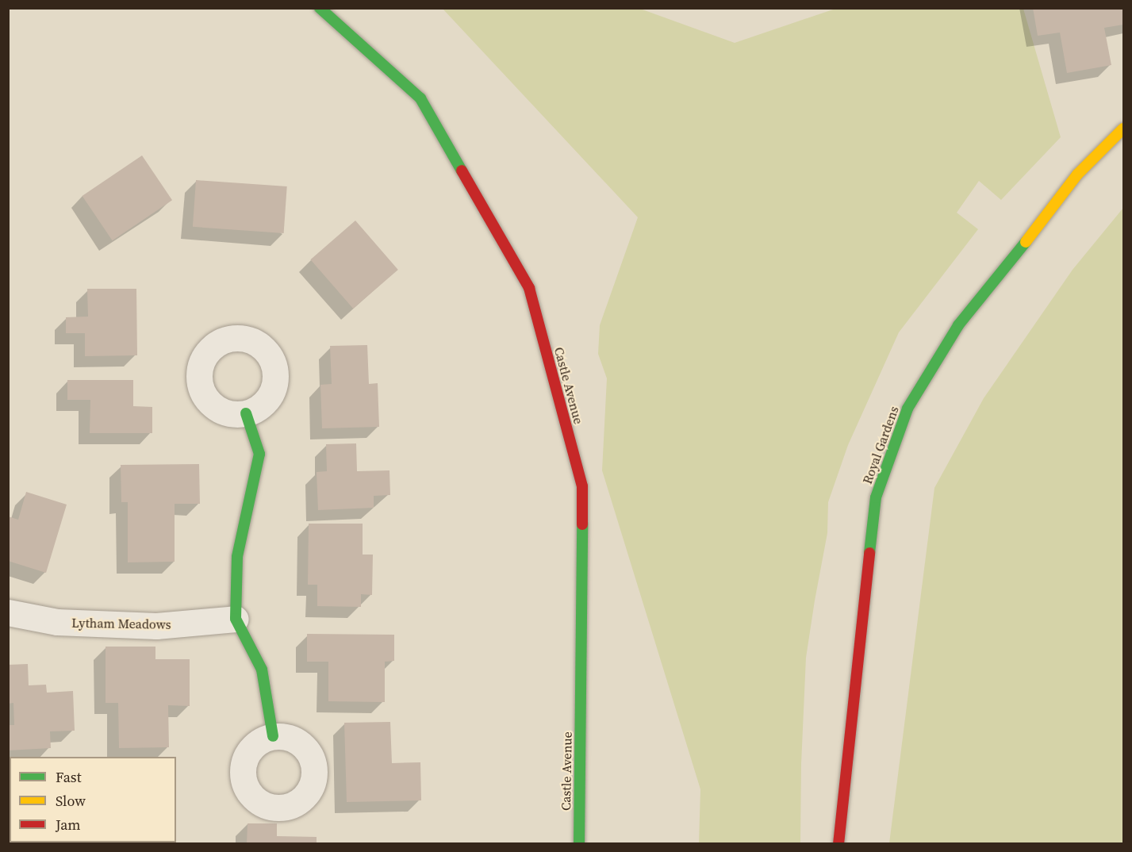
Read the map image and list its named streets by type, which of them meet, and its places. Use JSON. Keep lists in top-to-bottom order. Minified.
{"streets":{"street":["Castle Avenue","Royal Gardens","Lytham Meadows"]},"legend":["Fast","Slow","Jam"]}
